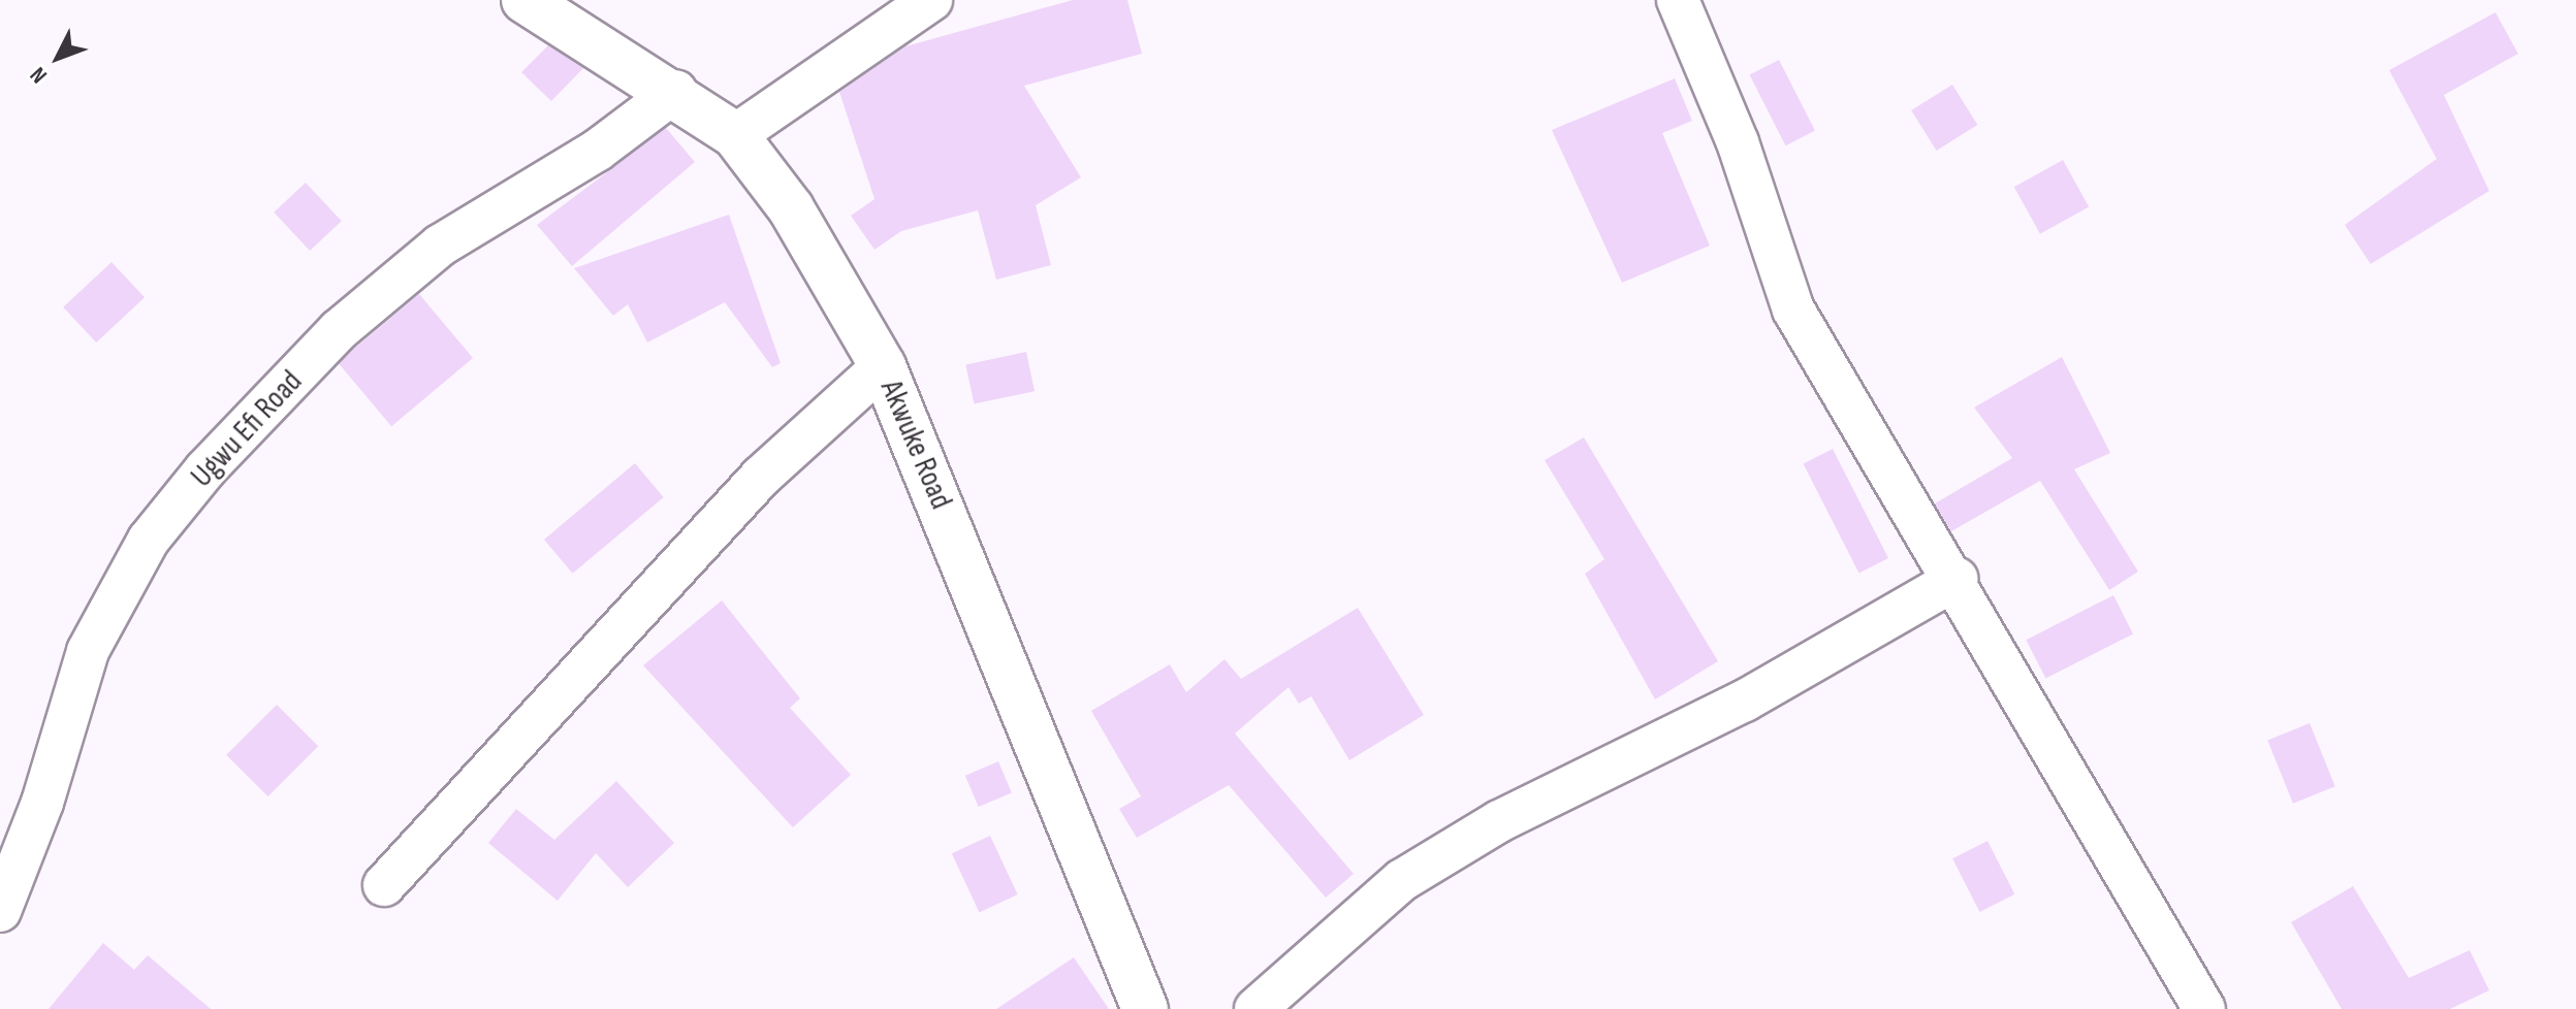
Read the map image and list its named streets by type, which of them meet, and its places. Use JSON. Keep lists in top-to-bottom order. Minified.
{"streets":{"main road":["Akwuke Road"],"street":["Ugwu Efi Road"]},"crossings":[["Ugwu Efi Road","Akwuke Road"]],"north":"bottom left"}
